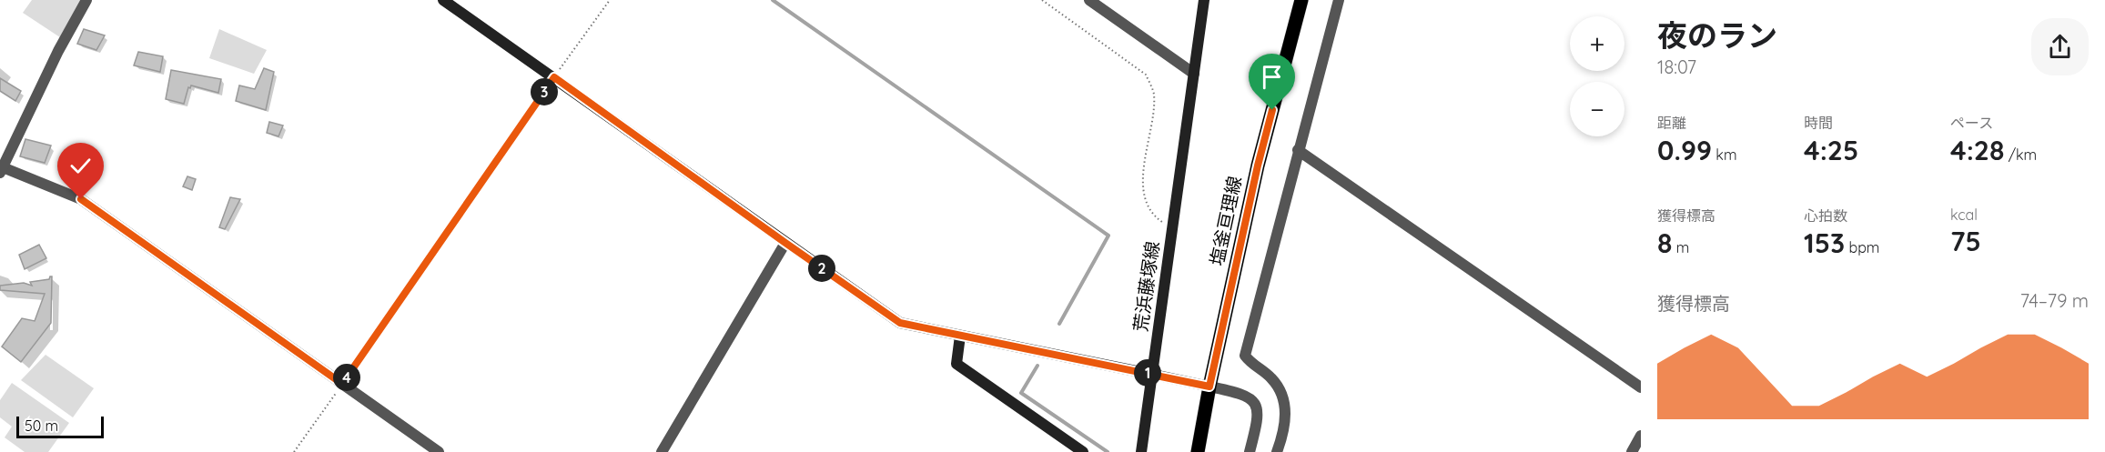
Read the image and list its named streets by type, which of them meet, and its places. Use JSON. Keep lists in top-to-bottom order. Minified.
{"streets":{"main road":["塩釜亘理線"],"street":["荒浜藤塚線"]},"scale_bar":"50 m","page":{"heading":["夜のラン","18:07"],"map_buttons":["+","−"],"pins":["3","2","1","4"],"stats":[["距離","0.99 km"],["時間","4:25"],["ペース","4:28 /km"],["獲得標高","8 m"],["心拍数","153 bpm"],["kcal","75"]],"chart":["獲得標高","74–79 m"],"scale":"50 m"}}
